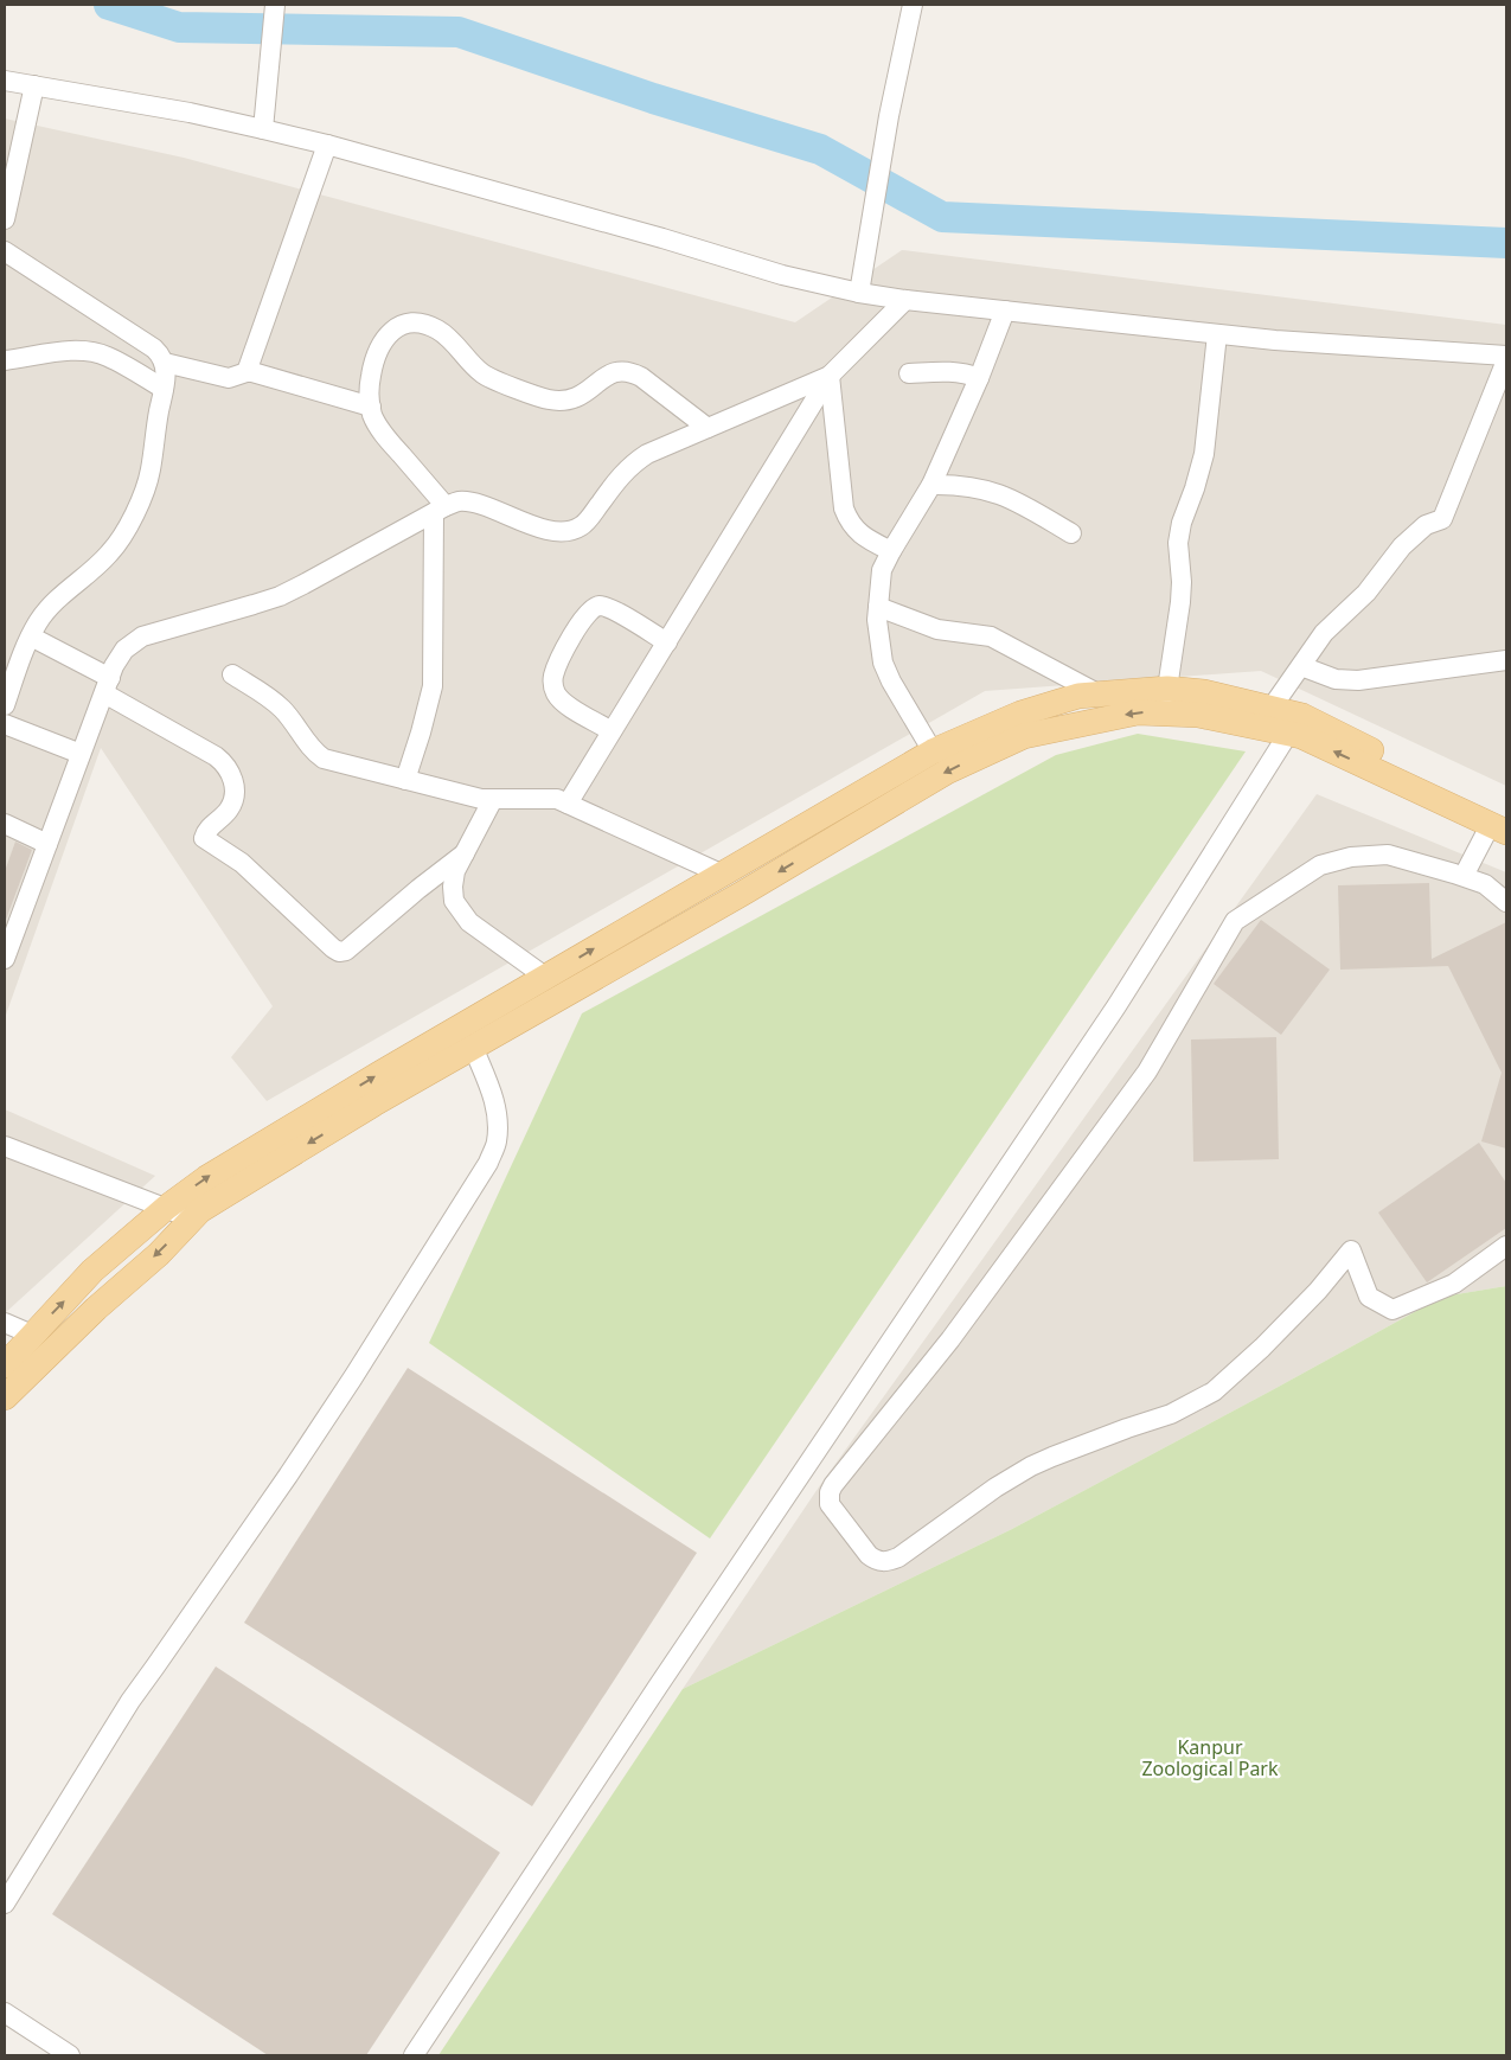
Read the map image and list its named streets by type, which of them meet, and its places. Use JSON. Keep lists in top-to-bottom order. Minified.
{"parks":["Kanpur Zoological Park"]}
